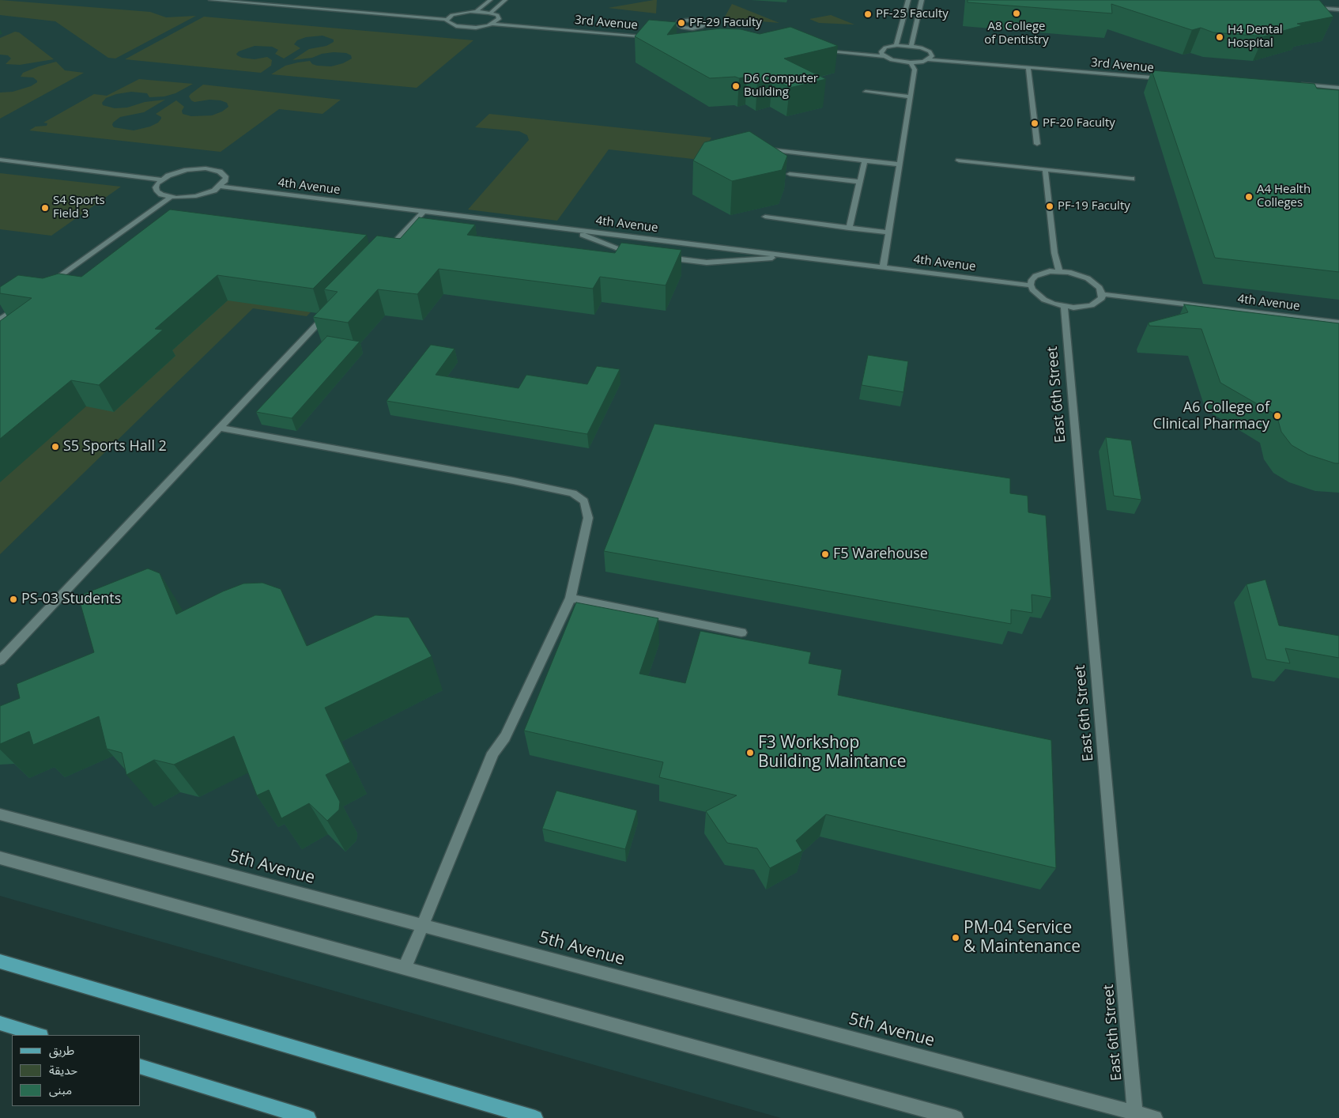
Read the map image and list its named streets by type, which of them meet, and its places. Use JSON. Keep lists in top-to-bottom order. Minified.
{"streets":{"street":["3rd Avenue","4th Avenue","East 6th Street","5th Avenue"]},"crossings":[["East 6th Street","5th Avenue"]],"places":["A8 College of Dentistry","PF-25 Faculty","PF-29 Faculty","H4 Dental Hospital","D6 Computer Building","PF-20 Faculty","A4 Health Colleges","PF-19 Faculty","S4 Sports Field 3","A6 College of Clinical Pharmacy","S5 Sports Hall 2","F5 Warehouse","PS-03 Students","F3 Workshop Building Maintance","PM-04 Service & Maintenance"],"legend":["طريق","حديقة","مبنى"]}
